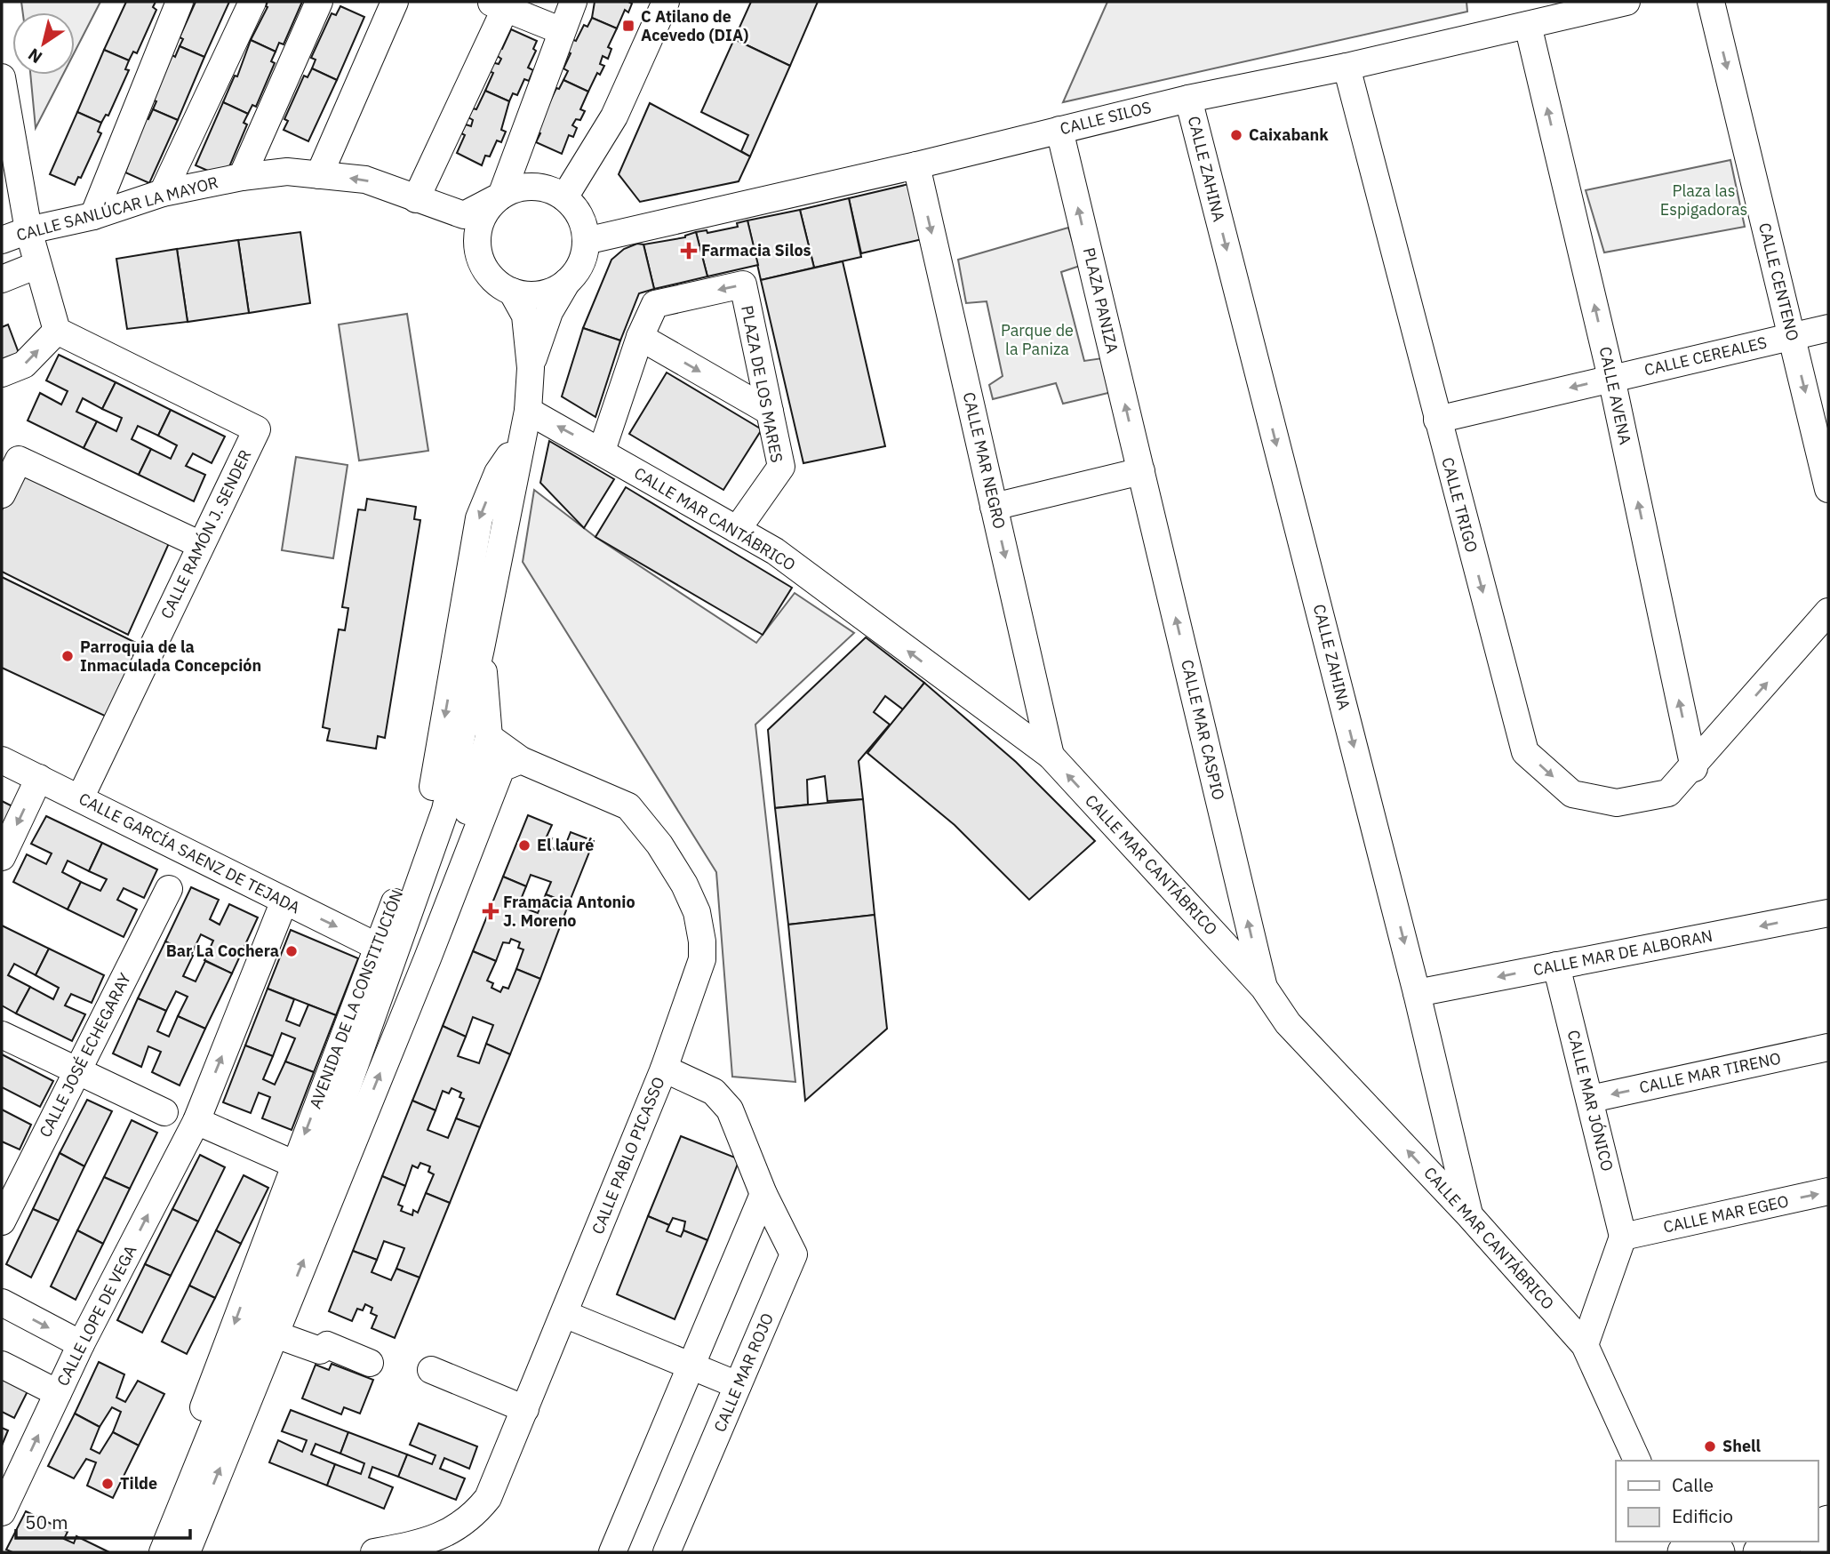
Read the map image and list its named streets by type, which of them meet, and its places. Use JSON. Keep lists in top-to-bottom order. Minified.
{"streets":{"street":["CALLE SILOS","CALLE ZAHINA","CALLE SANLÚCAR LA MAYOR","CALLE CENTENO","PLAZA PANIZA","CALLE CEREALES","PLAZA DE LOS MARES","CALLE AVENA","CALLE MAR NEGRO","CALLE TRIGO","CALLE MAR CANTÁBRICO","CALLE RAMÓN J. SENDER","CALLE MAR CASPIO","CALLE GARCÍA SAENZ DE TEJADA","CALLE MAR DE ALBORAN","AVENIDA DE LA CONSTITUCIÓN","CALLE JOSÉ ECHEGARAY","CALLE MAR TIRENO","CALLE MAR JÓNICO","CALLE PABLO PICASSO","CALLE MAR EGEO","CALLE LOPE DE VEGA","CALLE MAR ROJO"]},"crossings":[["CALLE SILOS","CALLE ZAHINA"],["CALLE SILOS","CALLE SANLÚCAR LA MAYOR"],["CALLE SILOS","PLAZA PANIZA"],["CALLE SILOS","CALLE AVENA"],["CALLE SILOS","CALLE MAR NEGRO"],["CALLE SILOS","CALLE TRIGO"],["CALLE SILOS","AVENIDA DE LA CONSTITUCIÓN"],["CALLE ZAHINA","CALLE MAR CANTÁBRICO"],["CALLE ZAHINA","CALLE MAR DE ALBORAN"],["CALLE SANLÚCAR LA MAYOR","AVENIDA DE LA CONSTITUCIÓN"],["CALLE CENTENO","CALLE CEREALES"],["PLAZA PANIZA","CALLE MAR CASPIO"],["CALLE CEREALES","CALLE AVENA"],["CALLE CEREALES","CALLE TRIGO"],["PLAZA DE LOS MARES","CALLE MAR CANTÁBRICO"],["CALLE AVENA","CALLE TRIGO"],["CALLE MAR NEGRO","CALLE MAR CANTÁBRICO"],["CALLE MAR CANTÁBRICO","CALLE MAR CASPIO"],["CALLE MAR CANTÁBRICO","AVENIDA DE LA CONSTITUCIÓN"],["CALLE RAMÓN J. SENDER","CALLE GARCÍA SAENZ DE TEJADA"],["CALLE GARCÍA SAENZ DE TEJADA","AVENIDA DE LA CONSTITUCIÓN"],["CALLE GARCÍA SAENZ DE TEJADA","CALLE LOPE DE VEGA"],["CALLE MAR DE ALBORAN","CALLE MAR JÓNICO"],["AVENIDA DE LA CONSTITUCIÓN","CALLE PABLO PICASSO"],["CALLE MAR TIRENO","CALLE MAR JÓNICO"],["CALLE MAR JÓNICO","CALLE MAR EGEO"],["CALLE PABLO PICASSO","CALLE MAR ROJO"]],"one_way":["CALLE ZAHINA","CALLE CENTENO","PLAZA PANIZA","CALLE CEREALES","CALLE AVENA","CALLE MAR NEGRO","CALLE MAR CANTÁBRICO","CALLE MAR CASPIO","CALLE MAR DE ALBORAN","CALLE MAR TIRENO","CALLE MAR EGEO","CALLE LOPE DE VEGA"],"parks":["Plaza las Espigadoras","Parque de la Paniza"],"places":{"transit":["C Atilano de Acevedo (DIA)"],"other":["Caixabank","Parroquia de la Inmaculada Concepción","El lauré","Bar La Cochera","Shell","Tilde"],"health":["Farmacia Silos","Framacia Antonio J. Moreno"]},"legend":["Calle","Edificio"],"scale_bar":"50 m","north":"bottom left"}
